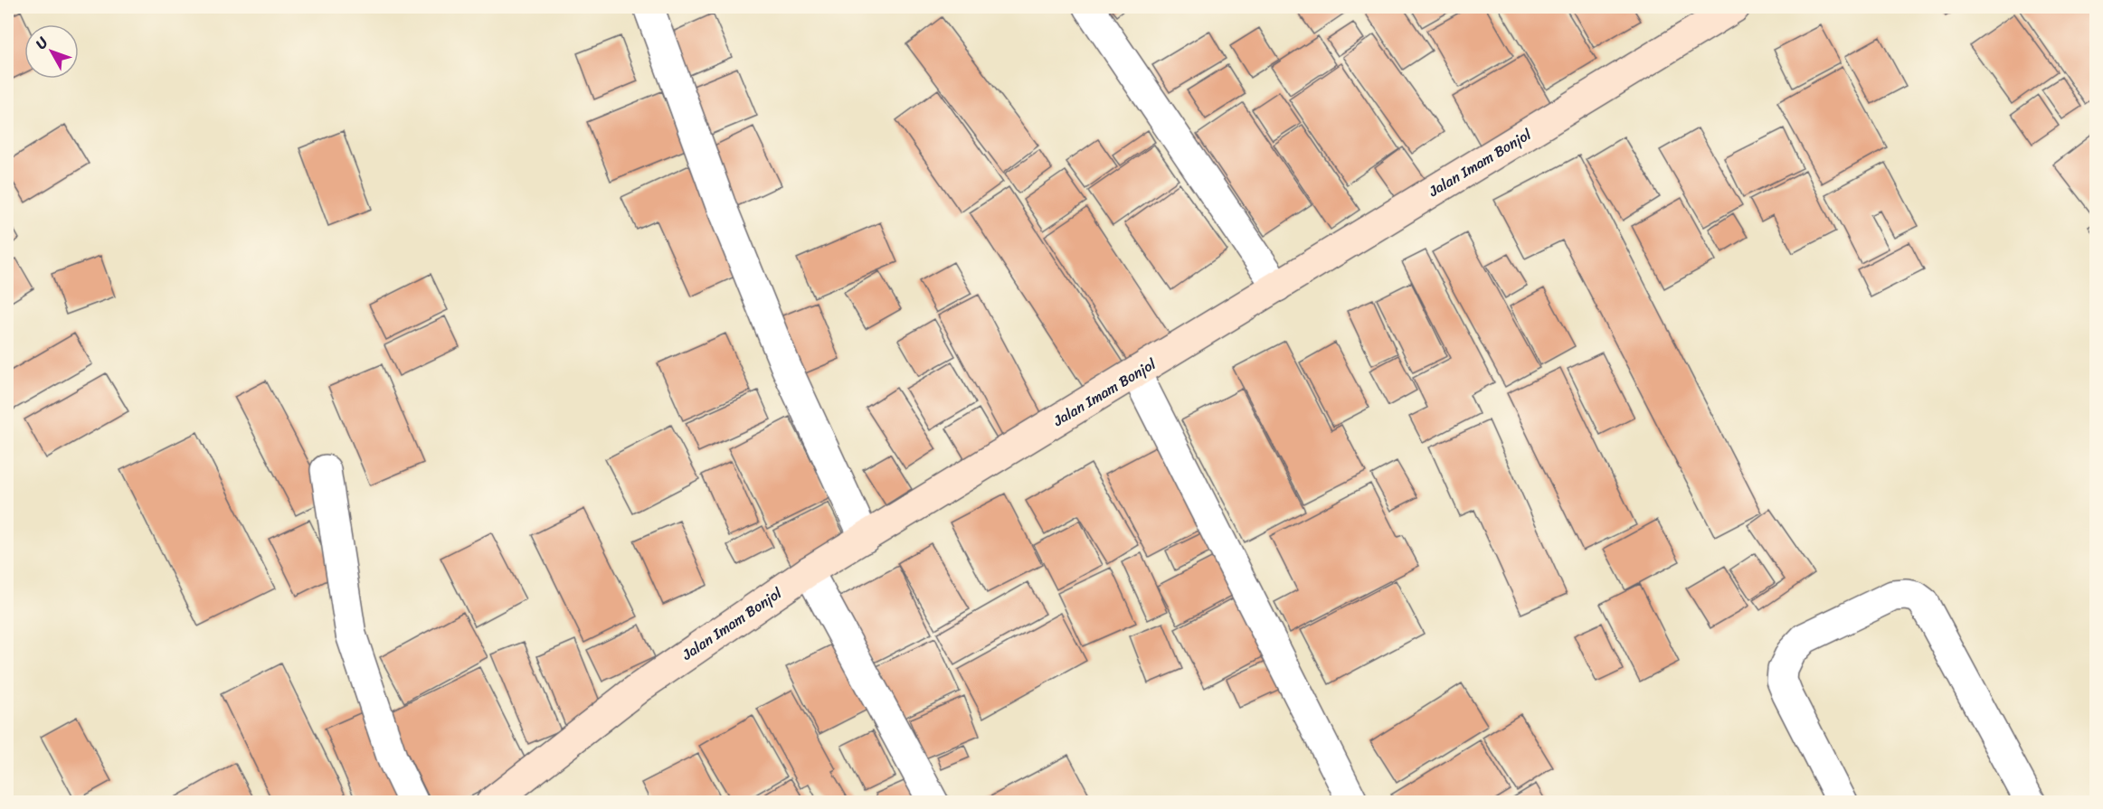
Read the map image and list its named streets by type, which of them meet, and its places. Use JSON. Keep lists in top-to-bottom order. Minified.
{"streets":{"main road":["Jalan Imam Bonjol"]},"north":"top left"}
